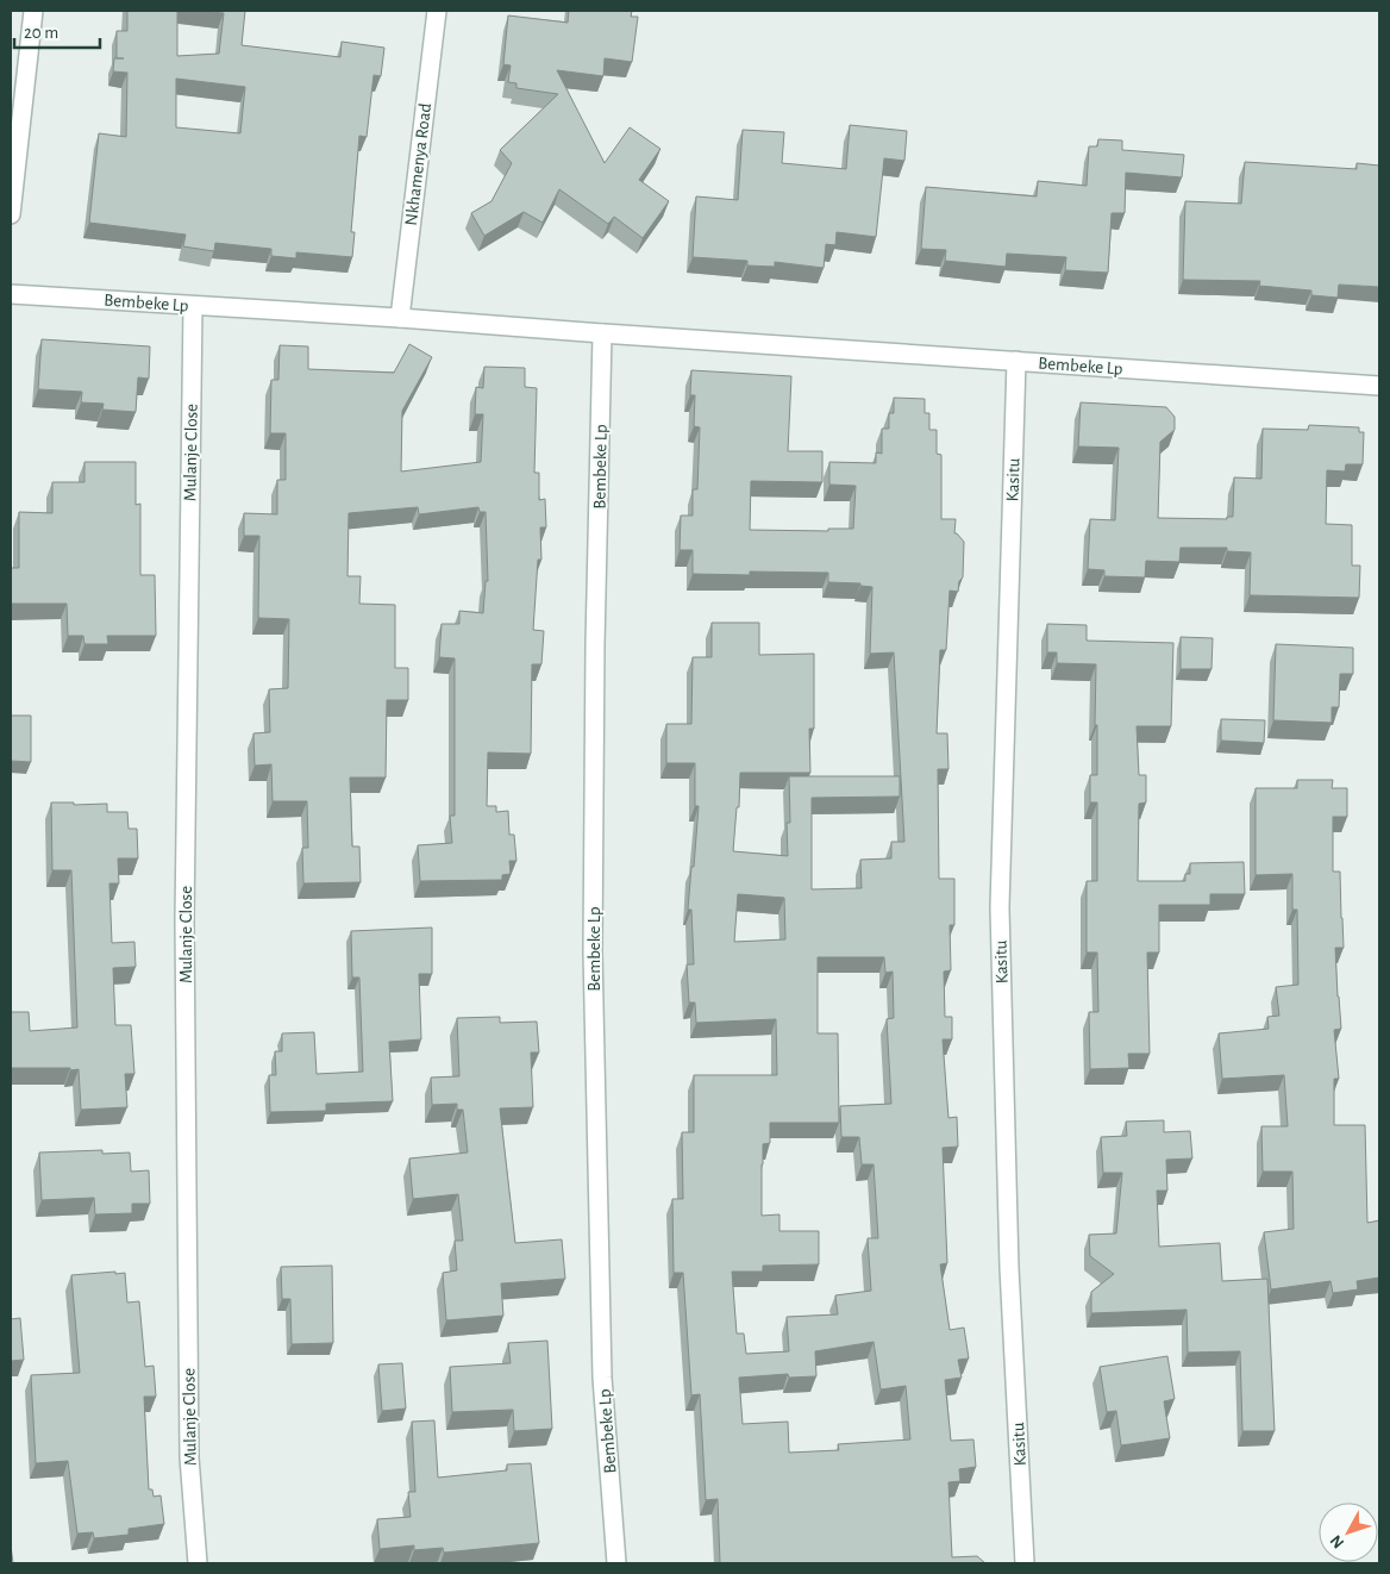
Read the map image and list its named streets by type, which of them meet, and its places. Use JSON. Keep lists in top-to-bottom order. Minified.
{"streets":{"street":["Nkhamenya Road","Bembeke Lp","Mulanje Close","Kasitu"]},"crossings":[["Nkhamenya Road","Bembeke Lp"],["Bembeke Lp","Mulanje Close"],["Bembeke Lp","Kasitu"]],"scale_bar":"20 m","north":"bottom left"}
